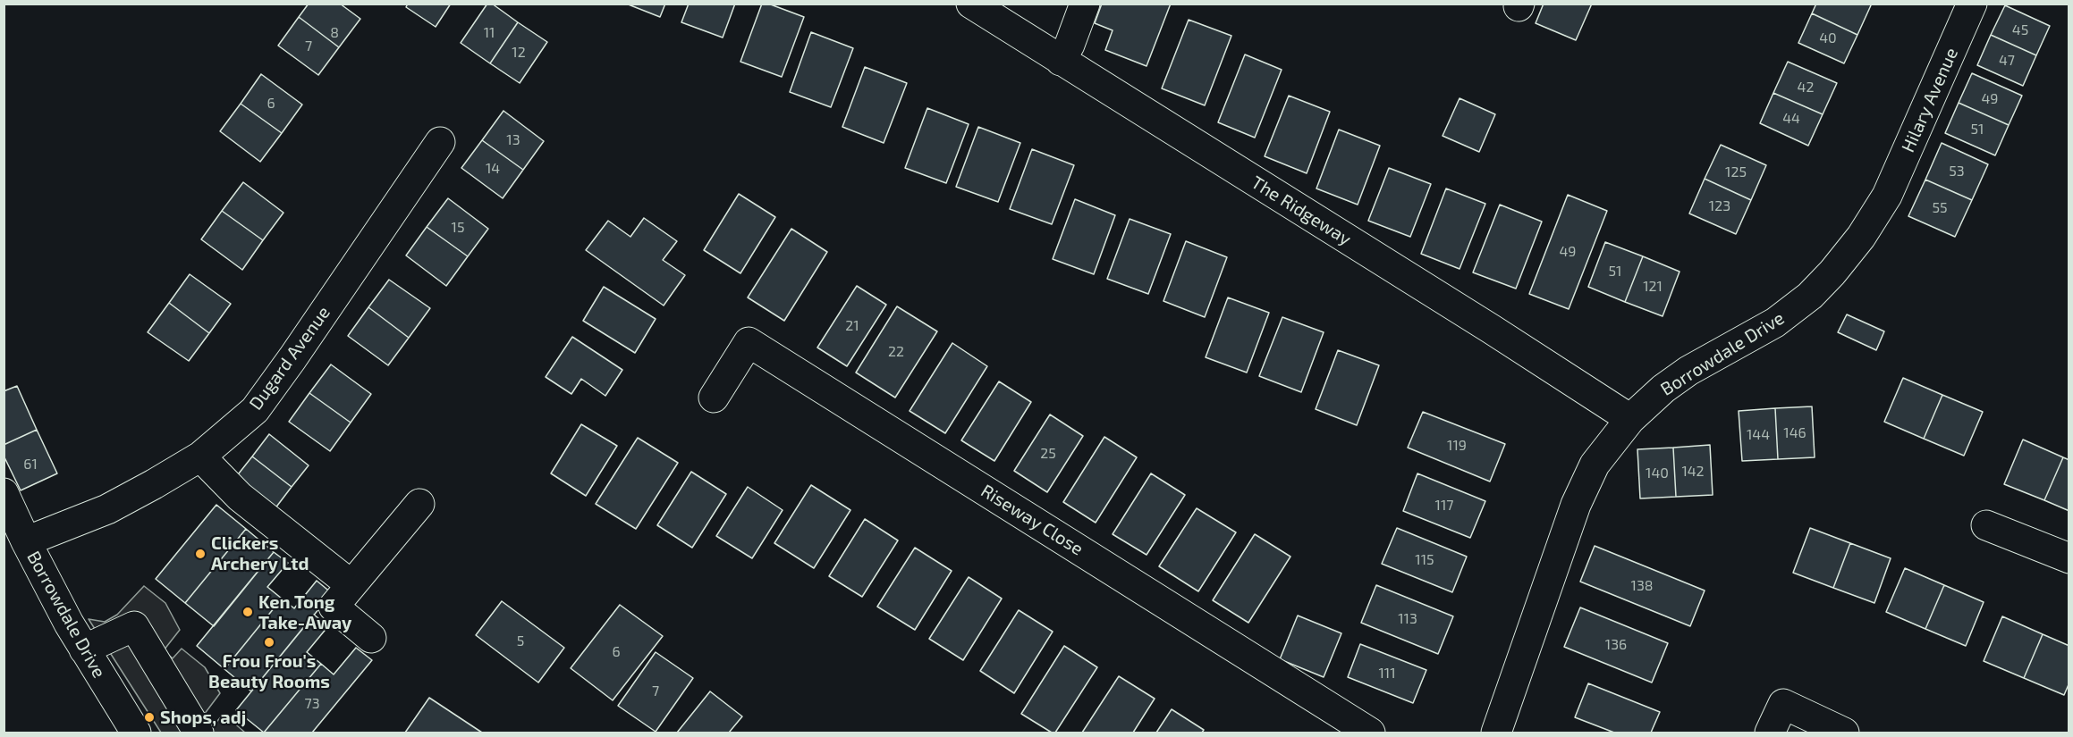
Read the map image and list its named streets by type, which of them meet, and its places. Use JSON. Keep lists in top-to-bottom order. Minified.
{"streets":{"street":["Hilary Avenue","The Ridgeway","Borrowdale Drive","Dugard Avenue","Riseway Close"]},"crossings":[["Hilary Avenue","Borrowdale Drive"],["The Ridgeway","Borrowdale Drive"],["Borrowdale Drive","Dugard Avenue"]],"places":["Clickers Archery Ltd","Ken Tong Take-Away","Frou Frou's Beauty Rooms","Shops, adj"],"house_numbers":["45","8","11","40","7","12","47","42","49","6","44","51","13","14","53","125","123","55","15","49","51","121","21","22","146","144","119","25","61","142","140","117","115","138","113","5","136","6","111","7","73"]}
